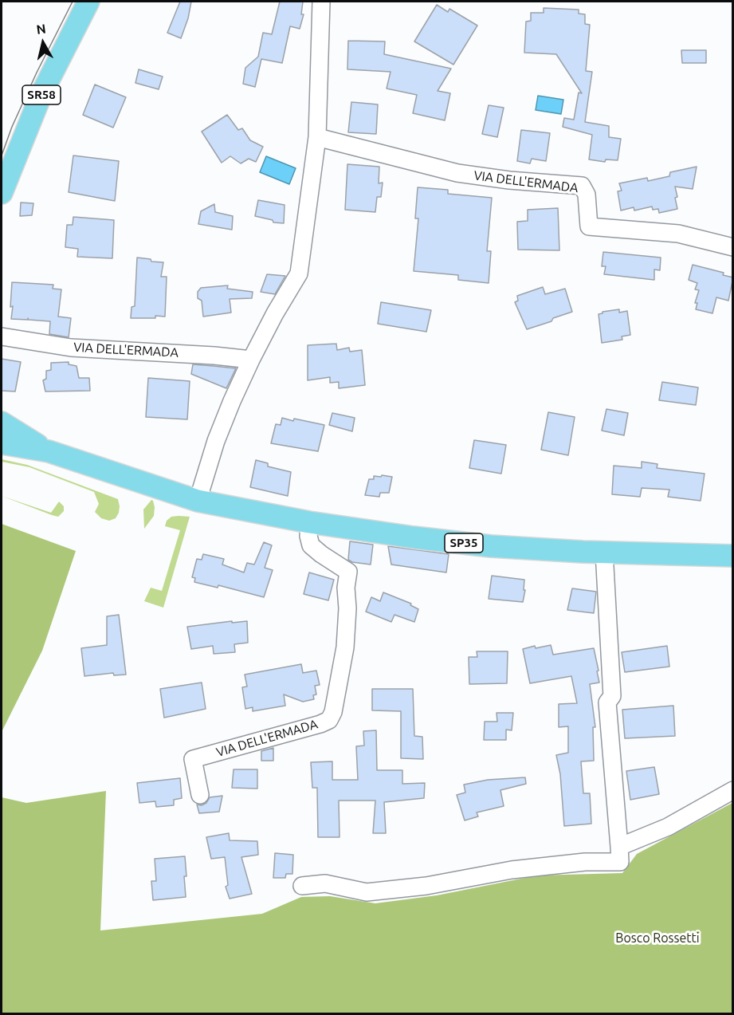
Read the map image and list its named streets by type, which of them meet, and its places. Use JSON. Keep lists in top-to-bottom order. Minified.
{"streets":{"main road":["SR58","SP35"],"street":["VIA DELL'ERMADA"]},"crossings":[["VIA DELL'ERMADA","SP35"]],"parks":["Bosco Rossetti"],"north":"top"}
